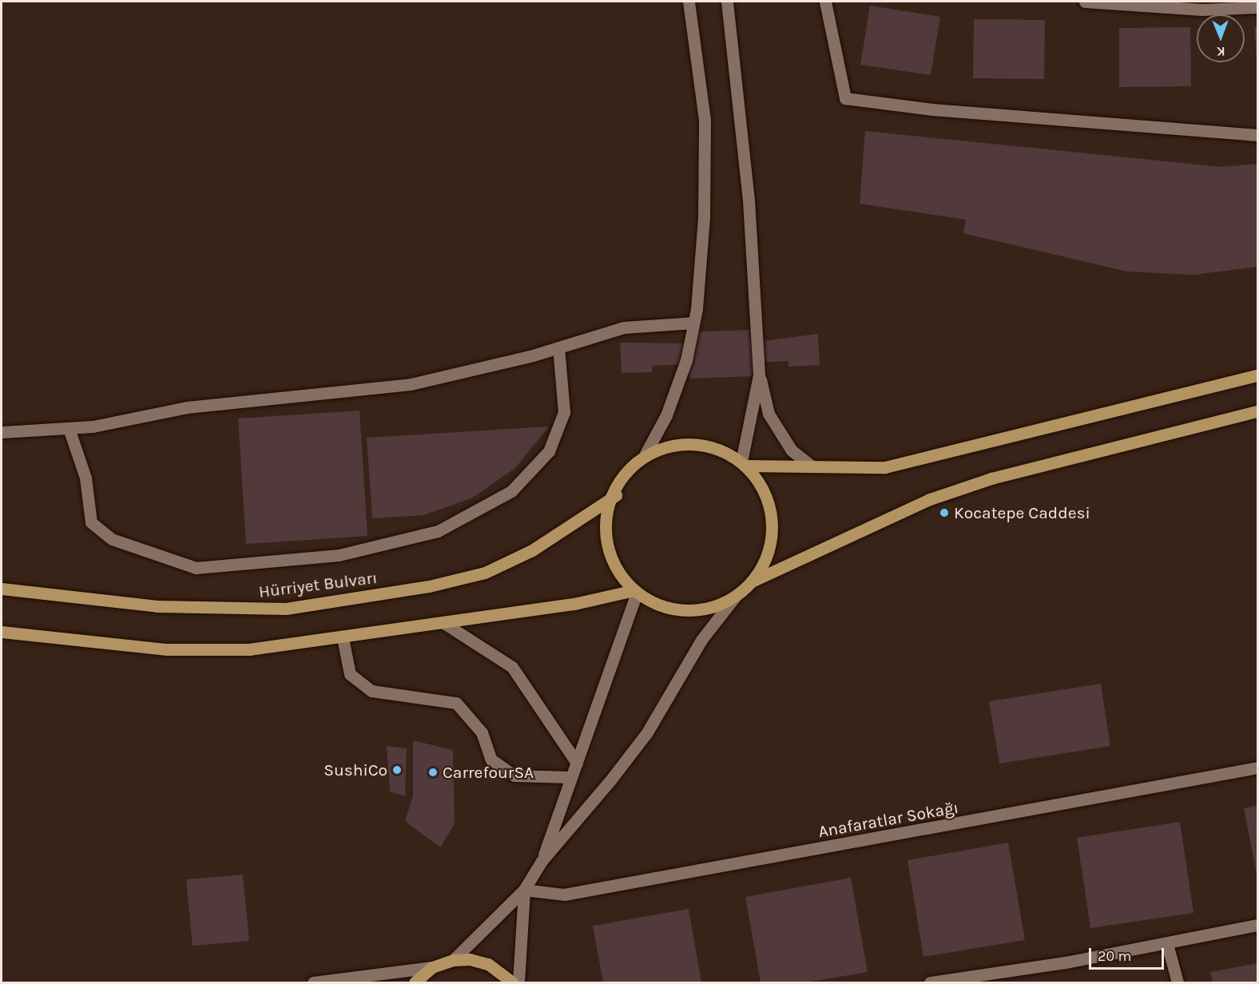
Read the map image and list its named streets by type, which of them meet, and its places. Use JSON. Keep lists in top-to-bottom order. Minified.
{"streets":{"main road":["Hürriyet Bulvarı"],"street":["Anafaratlar Sokağı"]},"places":["Kocatepe Caddesi","SushiCo","CarrefourSA"],"scale_bar":"20 m","north":"bottom"}
